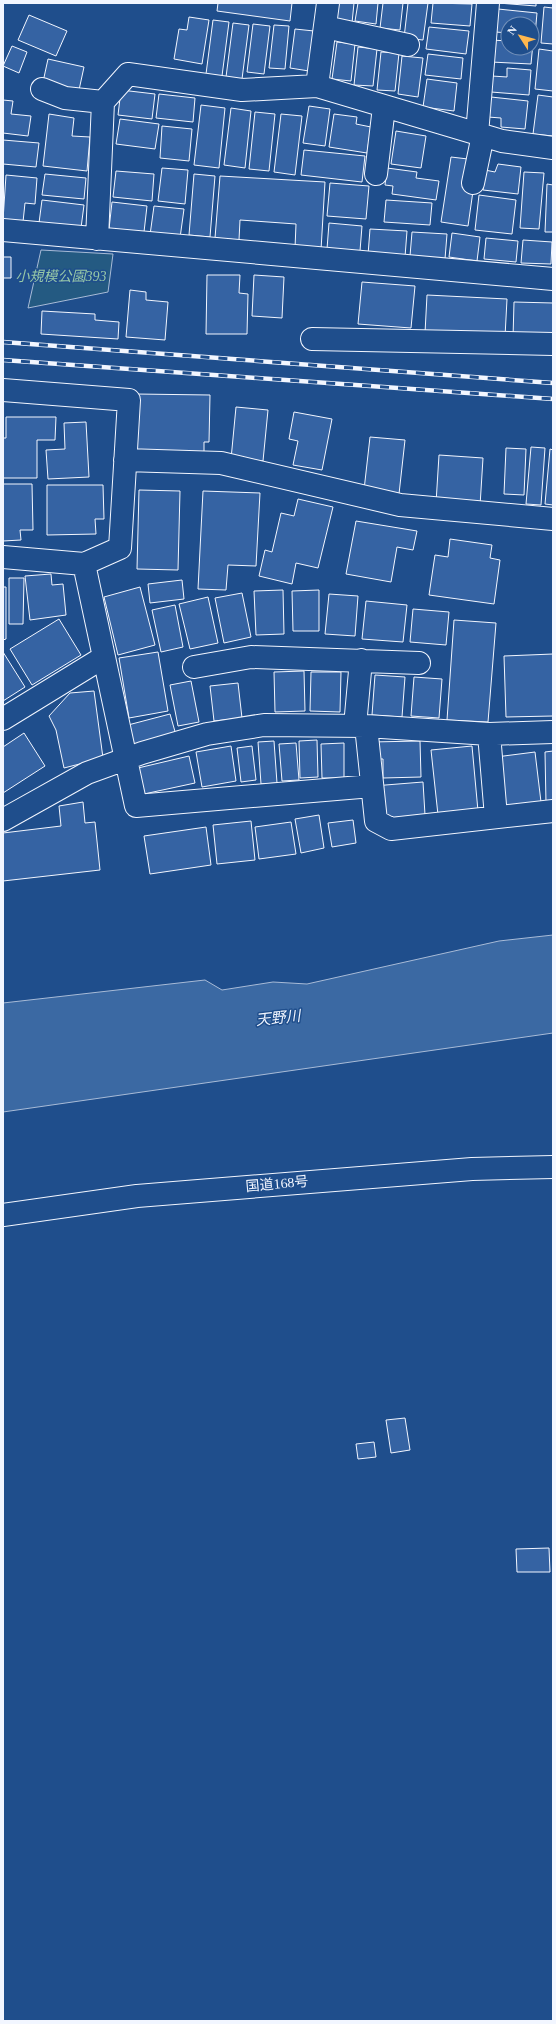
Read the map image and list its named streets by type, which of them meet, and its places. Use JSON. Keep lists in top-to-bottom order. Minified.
{"streets":{"main road":["国道168号"]},"water":["天野川"],"parks":["小規模公園393"],"north":"top left"}
